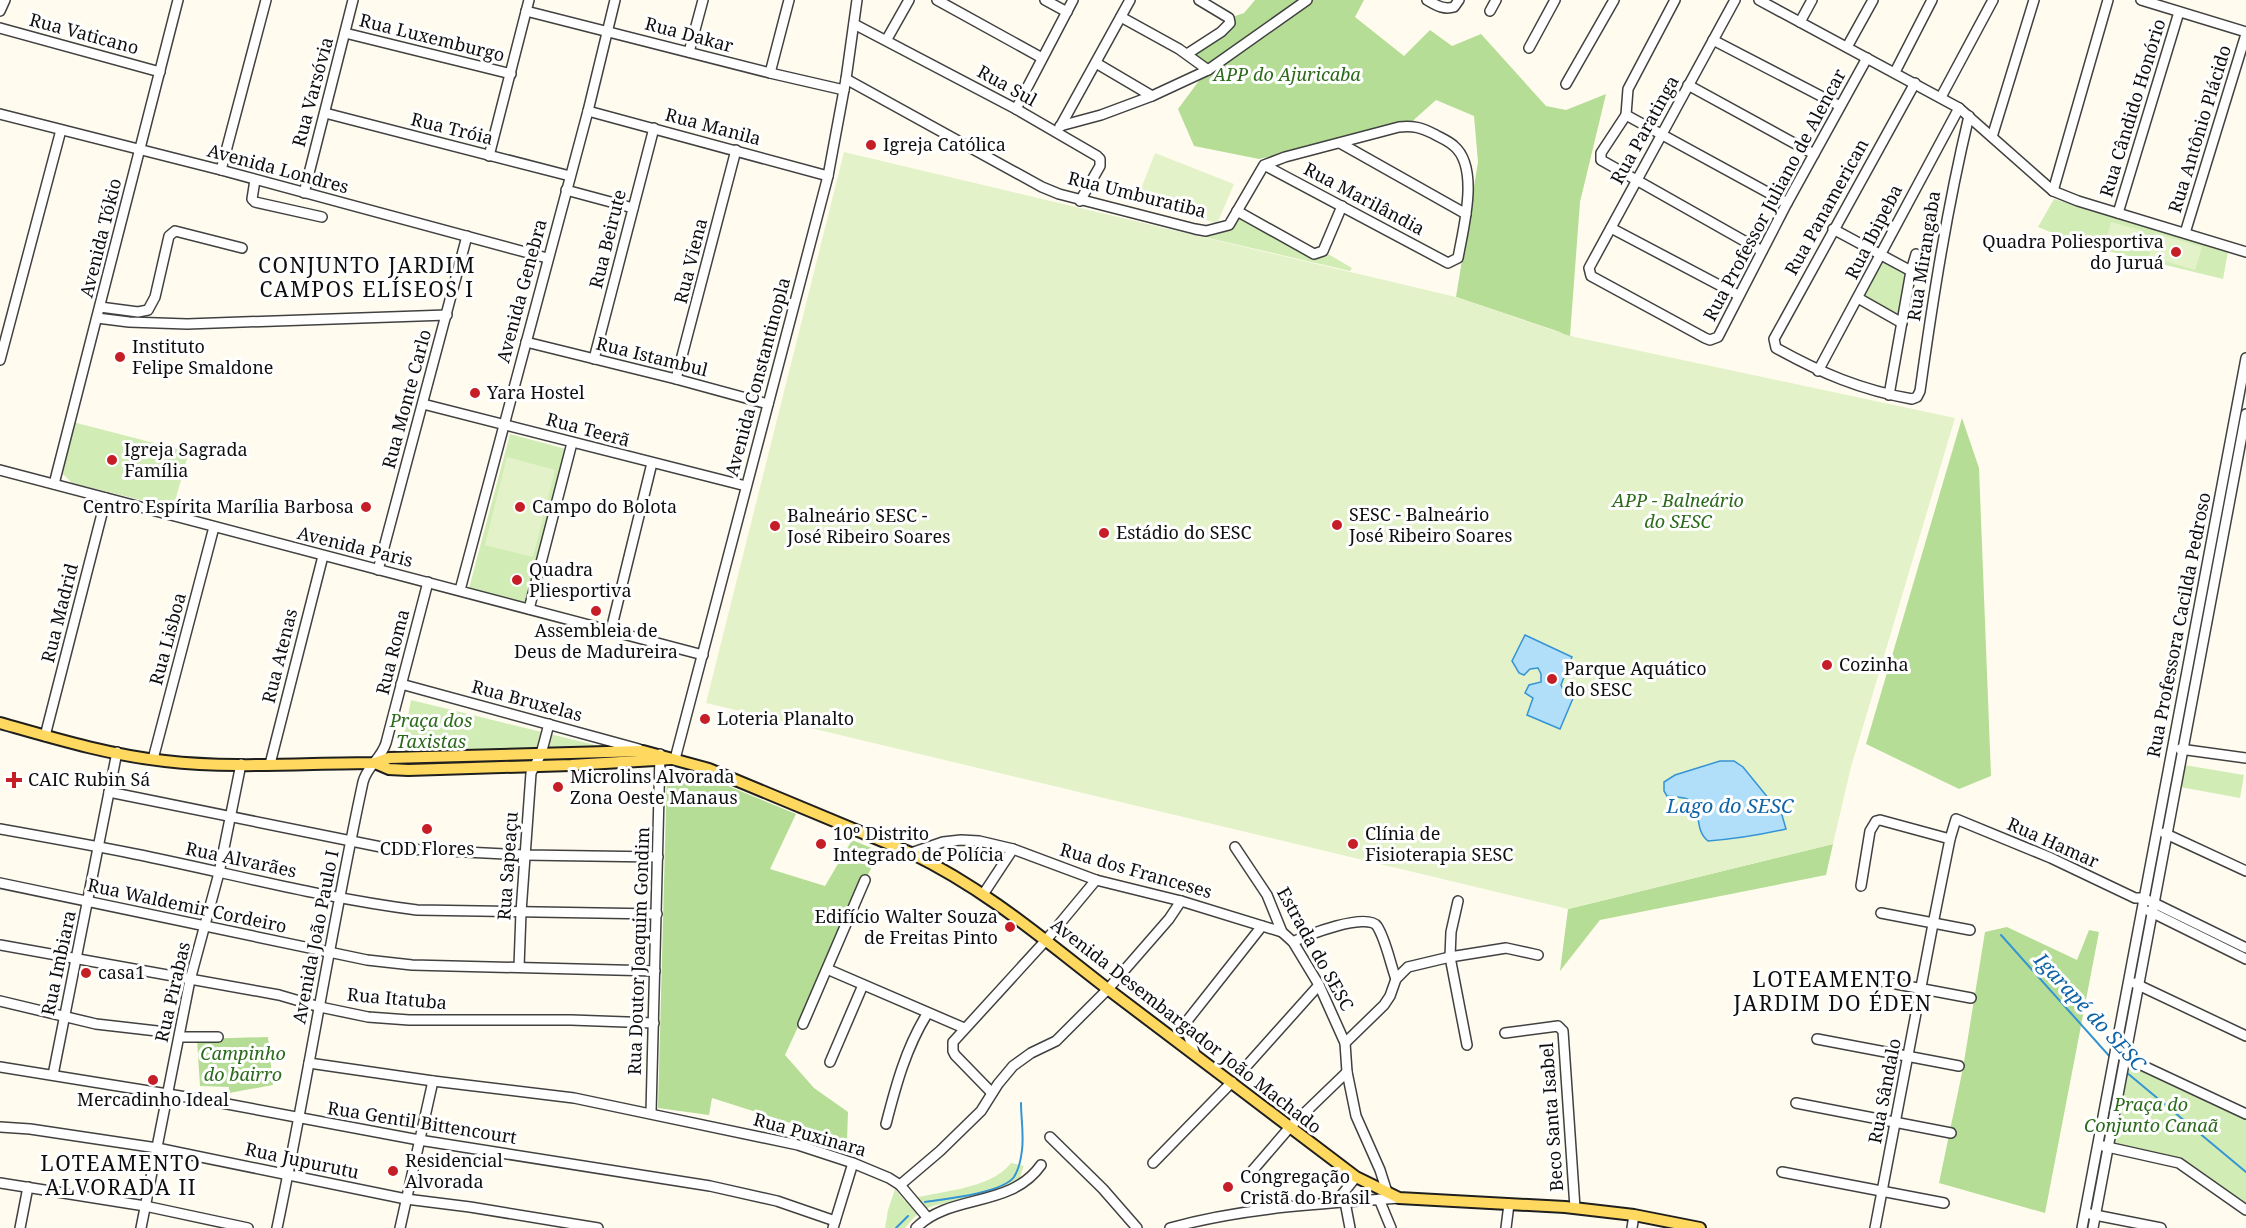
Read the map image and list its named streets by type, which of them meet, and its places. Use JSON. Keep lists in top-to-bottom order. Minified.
{"streets":{"main road":["Avenida Desembargador João Machado"],"street":["Rua Vaticano","Rua Dakar","Rua Luxemburgo","Rua Sul","Rua Varsóvia","Rua Cândido Honório","Rua Manila","Rua Tróia","Rua Antônio Plácido","Rua Paratinga","Avenida Londres","Rua Umburatiba","Rua Professor Juliano de Alencar","Rua Marilândia","Rua Panamerican","Rua Ibipeba","Avenida Tókio","Rua Beirute","Rua Mirangaba","Rua Viena","Avenida Genebra","Rua Istambul","Avenida Constantinopla","Rua Monte Carlo","Rua Teerã","Avenida Paris","Rua Madrid","Rua Professora Cacilda Pedroso","Rua Lisboa","Rua Roma","Rua Atenas","Rua Bruxelas","Rua Hamar","Rua Alvarães","Rua Sapeaçu","Rua dos Franceses","Rua Waldemir Cordeiro","Avenida João Paulo I","Estrada do SESC","Rua Doutor Joaquim Gondim","Rua Imbiara","Rua Pirabas","Rua Itatuba","Rua Sândalo","Beco Santa Isabel","Rua Gentil Bittencourt","Rua Puxinara","Rua Jupurutu"]},"crossings":[["Rua Vaticano","Avenida Tókio"],["Rua Dakar","Avenida Genebra"],["Rua Dakar","Avenida Constantinopla"],["Rua Luxemburgo","Rua Varsóvia"],["Rua Sul","Rua Umburatiba"],["Rua Sul","Avenida Constantinopla"],["Rua Varsóvia","Rua Tróia"],["Rua Varsóvia","Avenida Londres"],["Rua Manila","Rua Beirute"],["Rua Manila","Rua Viena"],["Rua Manila","Avenida Genebra"],["Rua Manila","Avenida Constantinopla"],["Rua Tróia","Avenida Genebra"],["Rua Paratinga","Rua Professor Juliano de Alencar"],["Avenida Londres","Avenida Tókio"],["Avenida Londres","Avenida Genebra"],["Avenida Londres","Rua Monte Carlo"],["Rua Umburatiba","Rua Marilândia"],["Rua Umburatiba","Avenida Constantinopla"],["Rua Panamerican","Rua Ibipeba"],["Avenida Tókio","Avenida Paris"],["Rua Beirute","Rua Istambul"],["Rua Viena","Rua Istambul"],["Avenida Genebra","Rua Istambul"],["Avenida Genebra","Rua Teerã"],["Avenida Genebra","Avenida Paris"],["Rua Istambul","Avenida Constantinopla"],["Avenida Constantinopla","Rua Teerã"],["Avenida Constantinopla","Avenida Paris"],["Avenida Constantinopla","Avenida Desembargador João Machado"],["Rua Monte Carlo","Rua Teerã"],["Rua Monte Carlo","Avenida Paris"],["Avenida Paris","Rua Madrid"],["Avenida Paris","Rua Lisboa"],["Avenida Paris","Rua Roma"],["Avenida Paris","Rua Atenas"],["Rua Madrid","Avenida Desembargador João Machado"],["Rua Professora Cacilda Pedroso","Rua Hamar"],["Rua Lisboa","Avenida Desembargador João Machado"],["Rua Roma","Rua Bruxelas"],["Rua Roma","Avenida João Paulo I"],["Rua Roma","Avenida Desembargador João Machado"],["Rua Atenas","Avenida Desembargador João Machado"],["Rua Bruxelas","Avenida Desembargador João Machado"],["Rua Hamar","Rua Sândalo"],["Rua Alvarães","Rua Sapeaçu"],["Rua Alvarães","Avenida João Paulo I"],["Rua Alvarães","Rua Doutor Joaquim Gondim"],["Rua Alvarães","Rua Imbiara"],["Rua Alvarães","Rua Pirabas"],["Rua Sapeaçu","Rua Waldemir Cordeiro"],["Rua Sapeaçu","Avenida Desembargador João Machado"],["Rua dos Franceses","Estrada do SESC"],["Rua dos Franceses","Avenida Desembargador João Machado"],["Rua Waldemir Cordeiro","Avenida João Paulo I"],["Rua Waldemir Cordeiro","Rua Doutor Joaquim Gondim"],["Rua Waldemir Cordeiro","Rua Imbiara"],["Rua Waldemir Cordeiro","Rua Pirabas"],["Avenida João Paulo I","Rua Itatuba"],["Avenida João Paulo I","Avenida Desembargador João Machado"],["Avenida João Paulo I","Rua Gentil Bittencourt"],["Avenida João Paulo I","Rua Puxinara"],["Avenida João Paulo I","Rua Jupurutu"],["Estrada do SESC","Avenida Desembargador João Machado"],["Rua Doutor Joaquim Gondim","Rua Itatuba"],["Rua Doutor Joaquim Gondim","Avenida Desembargador João Machado"],["Rua Doutor Joaquim Gondim","Rua Puxinara"],["Rua Imbiara","Rua Itatuba"],["Rua Imbiara","Avenida Desembargador João Machado"],["Rua Imbiara","Rua Gentil Bittencourt"],["Rua Pirabas","Rua Itatuba"],["Rua Pirabas","Avenida Desembargador João Machado"],["Rua Pirabas","Rua Gentil Bittencourt"],["Rua Pirabas","Rua Jupurutu"],["Avenida Desembargador João Machado","Beco Santa Isabel"]],"districts":["CONJUNTO JARDIM CAMPOS ELÍSEOS I","LOTEAMENTO JARDIM DO ÉDEN","LOTEAMENTO ALVORADA II"],"water":["Lago do SESC","Igarapé do SESC"],"parks":["APP do Ajuricaba","APP - Balneário do SESC","Praça dos Taxistas","Campinho do bairro","Praça do Conjunto Canaã"],"places":{"other":["Igreja Católica","Quadra Poliesportiva do Juruá","Instituto Felipe Smaldone","Yara Hostel","Igreja Sagrada Família","Centro Espírita Marília Barbosa","Campo do Bolota","SESC - Balneário José Ribeiro Soares","Balneário SESC - José Ribeiro Soares","Estádio do SESC","Quadra Pliesportiva","Assembleia de Deus de Madureira","Cozinha","Parque Aquático do SESC","Loteria Planalto","Microlins Alvorada Zona Oeste Manaus","CDD Flores","10º Distrito Integrado de Polícia","Clínia de Fisioterapia SESC","Edifício Walter Souza de Freitas Pinto","casa1","Mercadinho Ideal","Residencial Alvorada","Congregação Cristã do Brasil"],"health":["CAIC Rubin Sá"]}}
